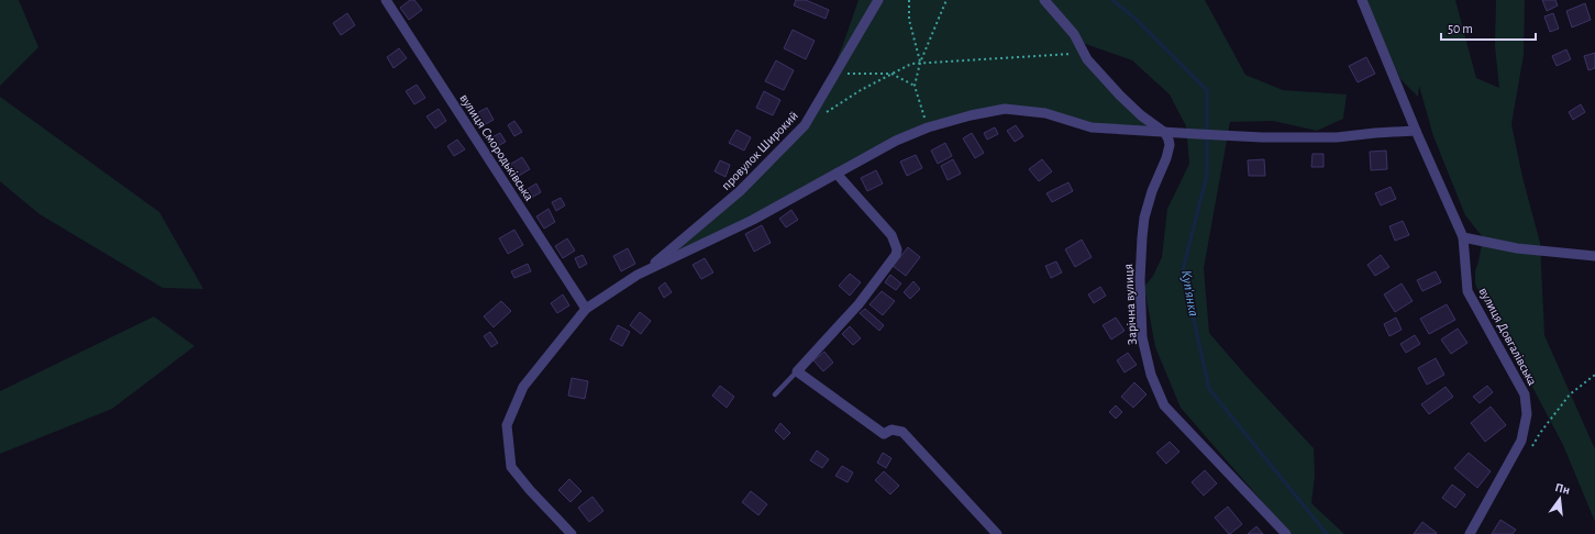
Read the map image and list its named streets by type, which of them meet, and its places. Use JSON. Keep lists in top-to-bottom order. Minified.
{"streets":{"street":["вулиця Смородьківська","провулок Широкий","Зарічна вулиця","вулиця Довгалівська"]},"water":["Куп'янка"],"scale_bar":"50 m","north":"top"}
